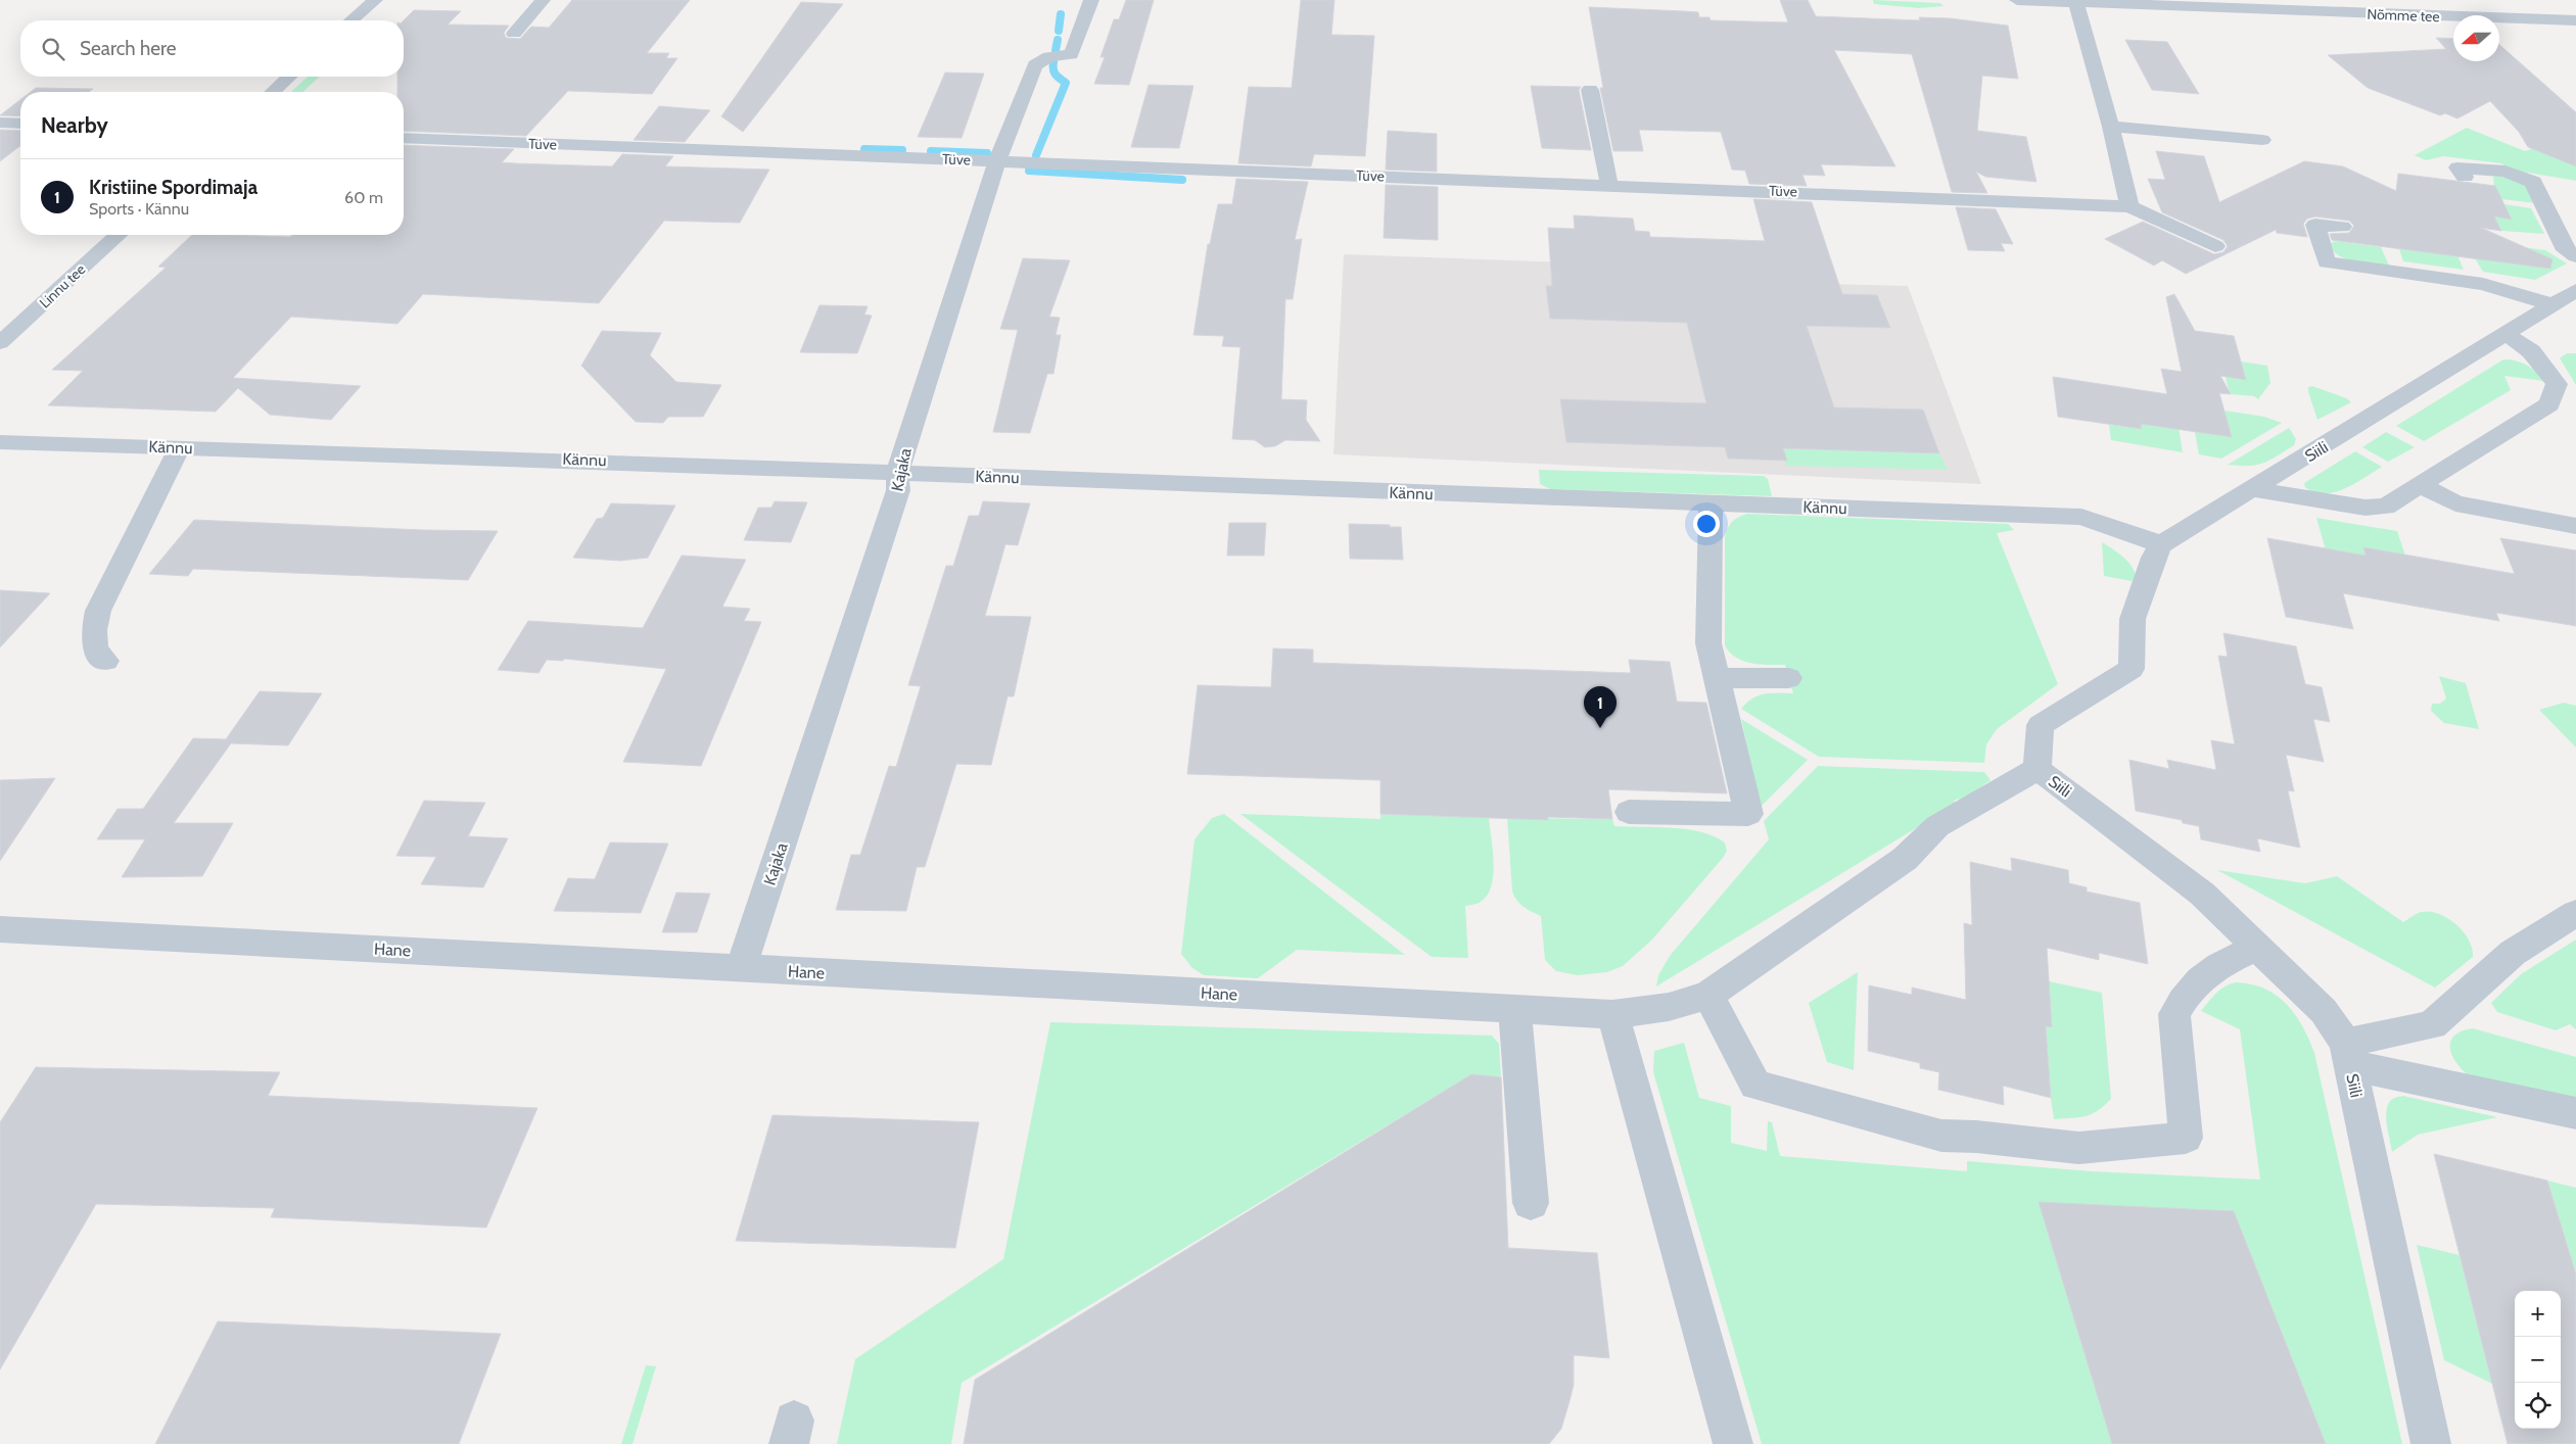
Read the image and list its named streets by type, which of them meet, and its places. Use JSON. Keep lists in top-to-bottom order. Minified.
{"streets":{"street":["Nõmme tee","Tüve","Linnu tee","Kännu","Siili","Kajaka","Hane"]},"crossings":[["Tüve","Kajaka"],["Kännu","Siili"],["Kännu","Kajaka"],["Siili","Hane"],["Kajaka","Hane"]],"north":"left","page":{"search":"Search here","heading":"Nearby","list":[{"mark":"1","name":"Kristiine Spordimaja","note":"Sports · Kännu","value":"60 m"}],"pins":"1","map_buttons":["+","−"]}}
